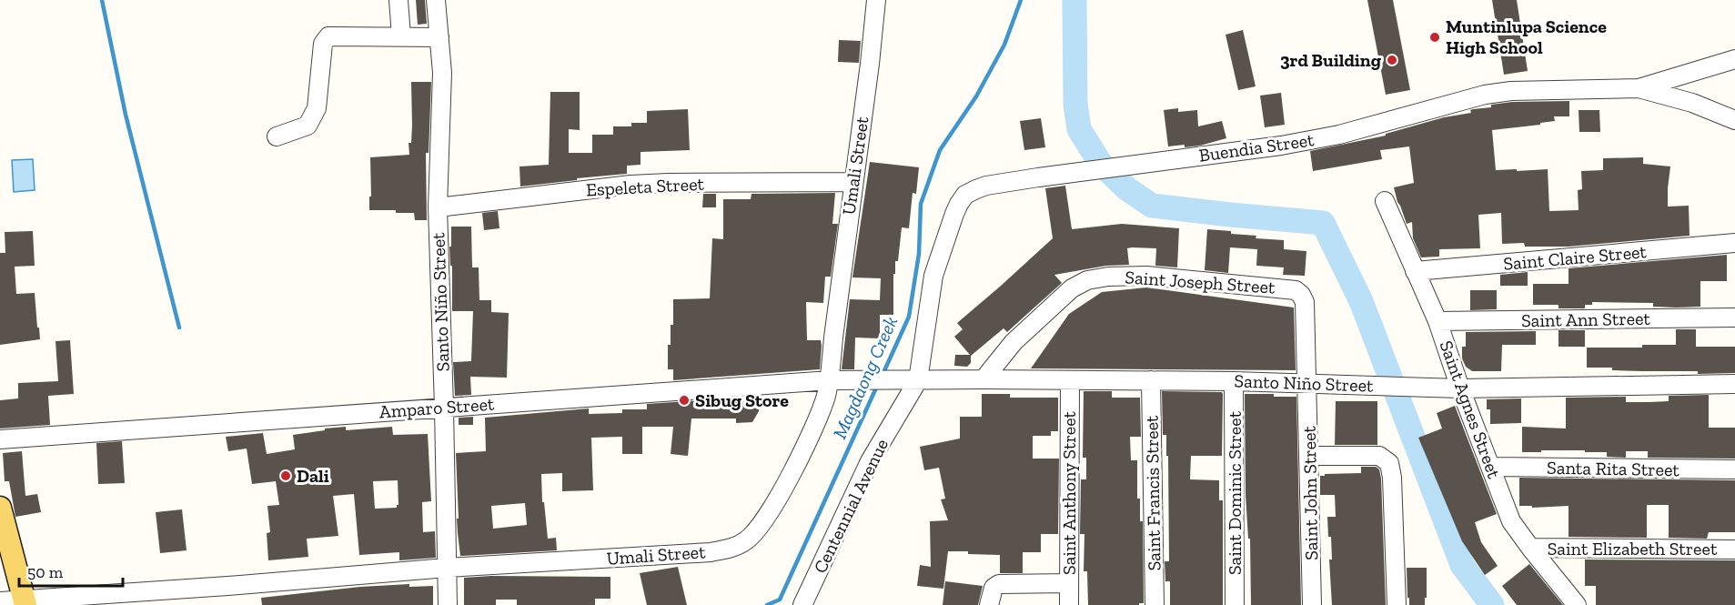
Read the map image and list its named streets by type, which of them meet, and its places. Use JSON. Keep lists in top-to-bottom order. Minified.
{"streets":{"street":["Buendia Street","Umali Street","Espeleta Street","Saint Claire Street","Saint Joseph Street","Santo Niño Street","Saint Ann Street","Amparo Street","Saint Agnes Street","Santa Rita Street","Saint Anthony Street","Saint Francis Street","Saint Dominic Street","Saint John Street","Centennial Avenue","Saint Elizabeth Street"]},"crossings":[["Buendia Street","Santo Niño Street"],["Buendia Street","Centennial Avenue"],["Umali Street","Espeleta Street"],["Umali Street","Santo Niño Street"],["Umali Street","Amparo Street"],["Espeleta Street","Santo Niño Street"],["Saint Claire Street","Saint Agnes Street"],["Saint Joseph Street","Santo Niño Street"],["Saint Joseph Street","Saint John Street"],["Santo Niño Street","Amparo Street"],["Santo Niño Street","Saint Agnes Street"],["Santo Niño Street","Saint Anthony Street"],["Santo Niño Street","Saint Francis Street"],["Santo Niño Street","Saint Dominic Street"],["Santo Niño Street","Saint John Street"],["Santo Niño Street","Centennial Avenue"],["Saint Ann Street","Saint Agnes Street"],["Saint Agnes Street","Santa Rita Street"],["Saint Agnes Street","Saint Elizabeth Street"]],"water":["Magdaong Creek"],"places":["Muntinlupa Science High School","3rd Building","Sibug Store","Dali"],"scale_bar":"50 m"}
